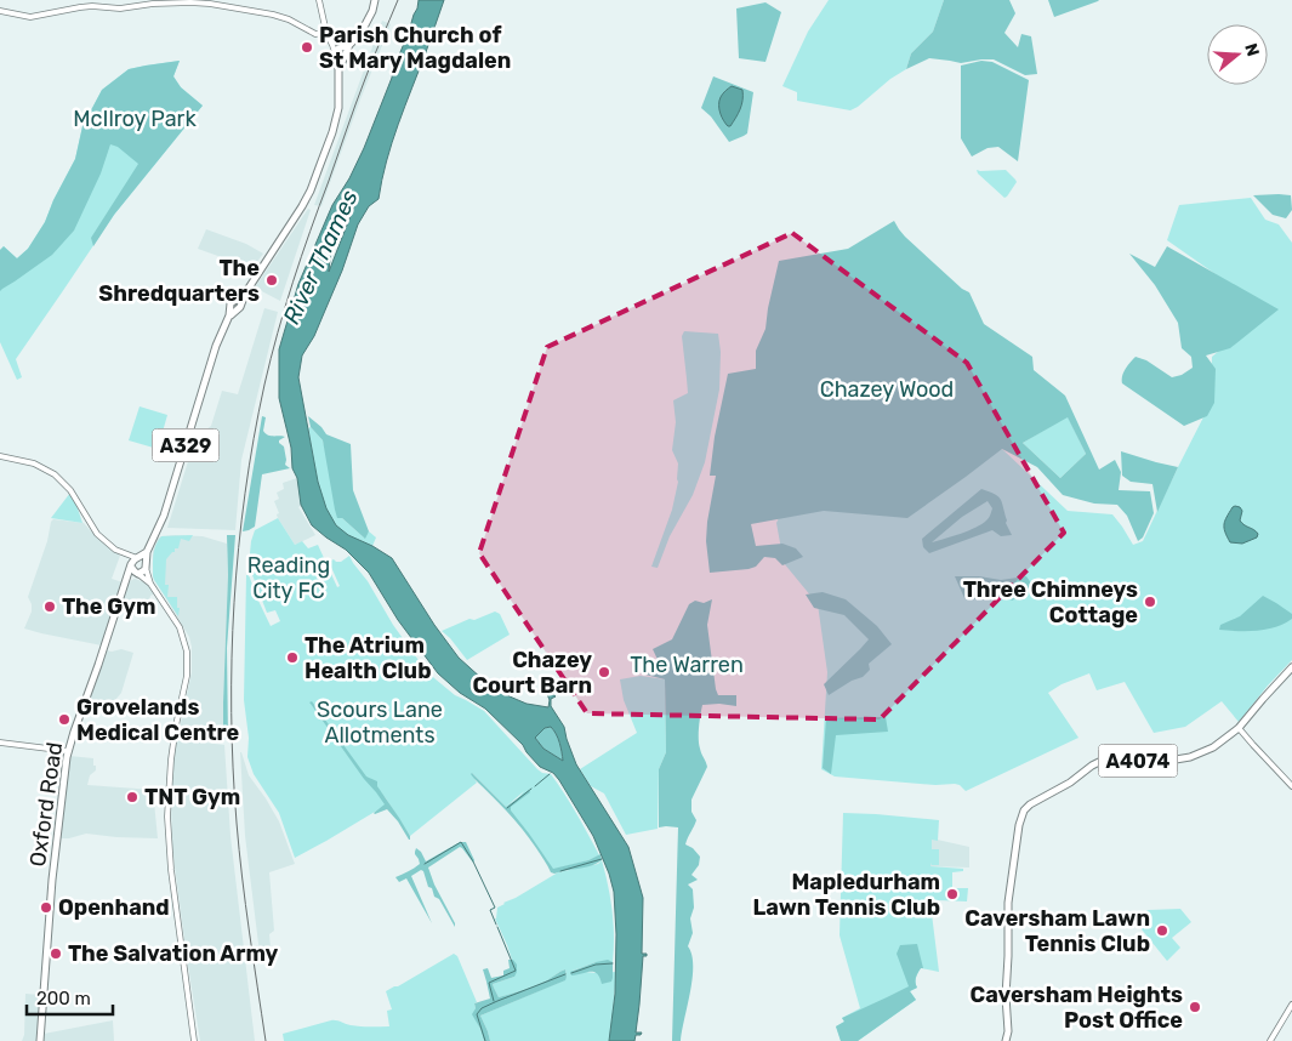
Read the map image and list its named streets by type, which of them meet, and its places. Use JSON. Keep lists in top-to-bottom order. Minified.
{"streets":{"main road":["A329","A4074","Oxford Road"]},"crossings":[["A329","Oxford Road"]],"water":["River Thames"],"parks":["McIlroy Park","Chazey Wood","Reading City FC","The Warren","Scours Lane Allotments"],"places":["Parish Church of St Mary Magdalen","The Shredquarters","Three Chimneys Cottage","The Gym","The Atrium Health Club","Chazey Court Barn","Grovelands Medical Centre","TNT Gym","Mapledurham Lawn Tennis Club","Openhand","Caversham Lawn Tennis Club","The Salvation Army","Caversham Heights Post Office"],"scale_bar":"200 m","north":"right"}
